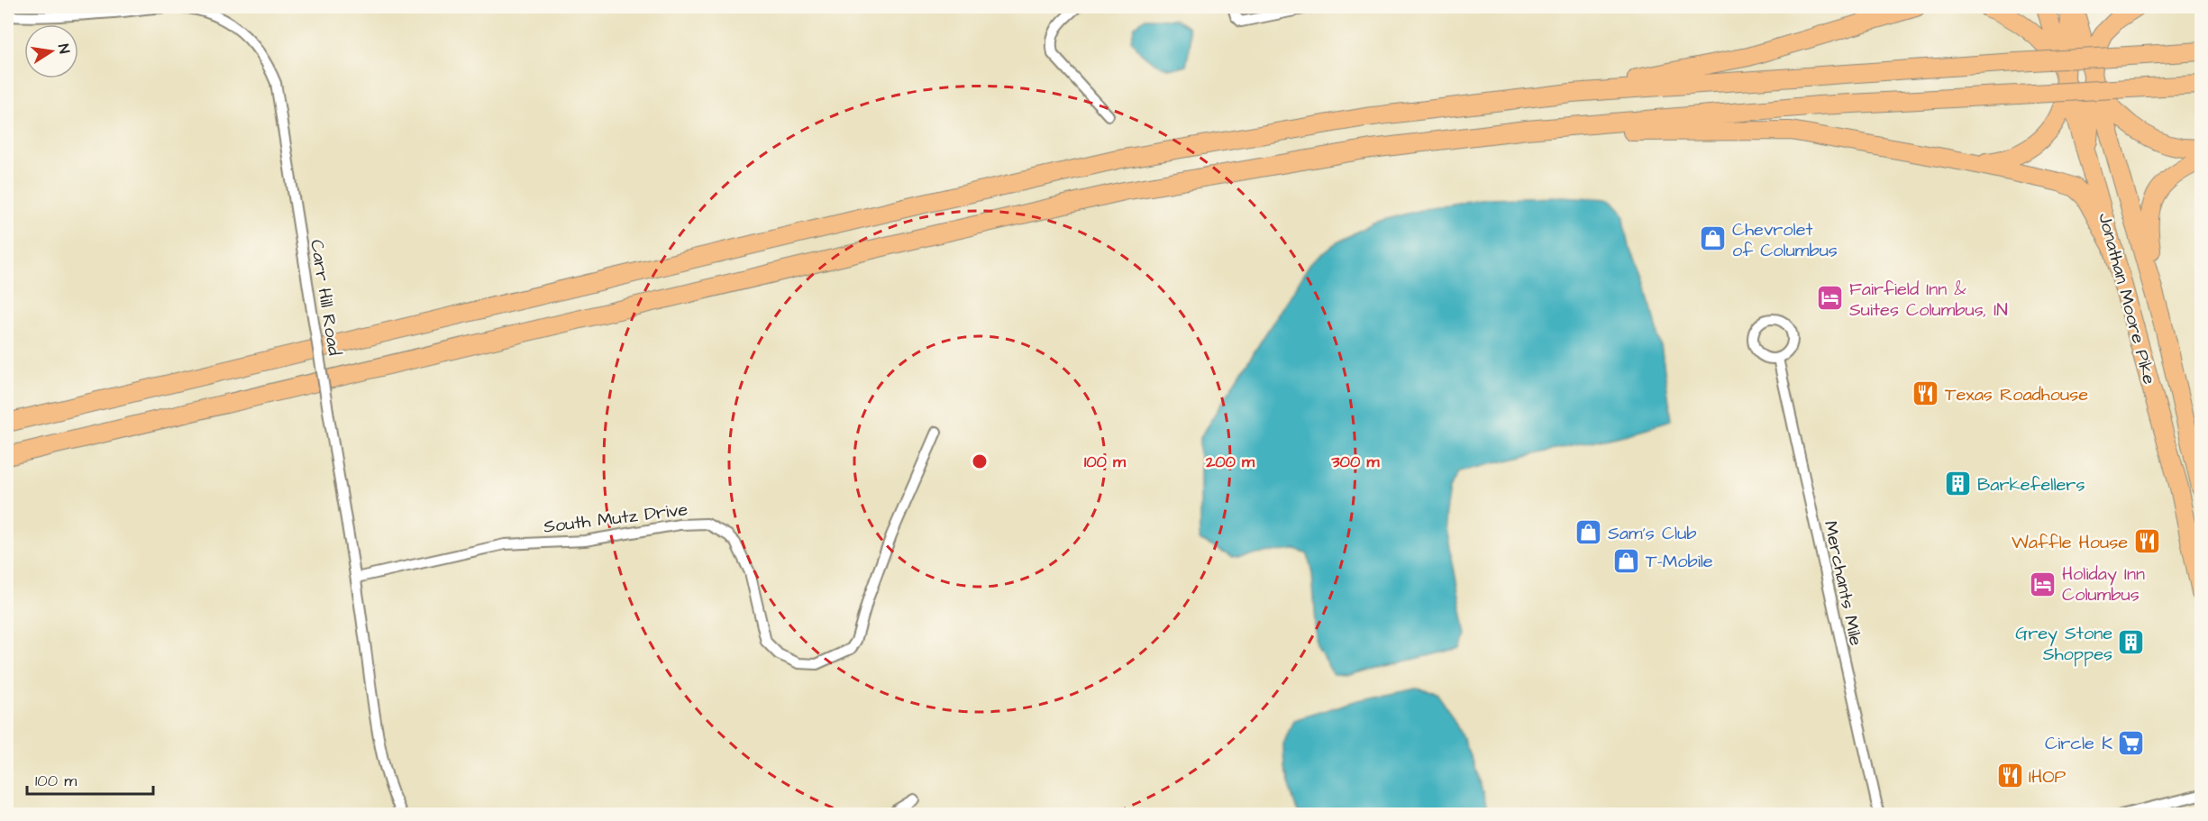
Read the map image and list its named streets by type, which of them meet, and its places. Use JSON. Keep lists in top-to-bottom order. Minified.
{"streets":{"highway":["Jonathan Moore Pike"],"street":["Carr Hill Road","South Mutz Drive","Merchants Mile"]},"crossings":[["Carr Hill Road","South Mutz Drive"]],"places":{"shop":["Chevrolet of Columbus","Sam's Club","T-Mobile"],"hotel":["Fairfield Inn & Suites Columbus, IN","Holiday Inn Columbus"],"restaurant":["Texas Roadhouse","Waffle House","IHOP"],"building":["Barkefellers","Grey Stone Shoppes"],"supermarket":["Circle K"]},"scale_bar":"100 m","north":"right","rings":["100 m","200 m","300 m"]}
